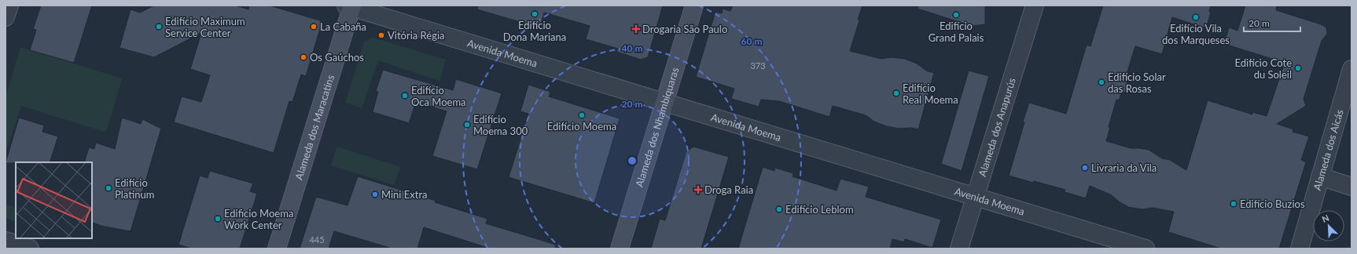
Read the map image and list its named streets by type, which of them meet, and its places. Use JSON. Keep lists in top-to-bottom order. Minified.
{"streets":{"street":["Avenida Moema","Alameda dos Maracatins","Alameda dos Nhambiquaras","Alameda dos Anapurús","Alameda dos Aicás"]},"crossings":[["Avenida Moema","Alameda dos Maracatins"],["Avenida Moema","Alameda dos Nhambiquaras"],["Avenida Moema","Alameda dos Anapurús"]],"places":{"other":["Edifício Dona Mariana","Edifício Grand Palais","Edifício Vila dos Marqueses","Edifício Maximum Service Center","La Cabaña","Vitória Régia","Os Gaúchos","Edifício Cote du Soleil","Edifício Solar das Rosas","Edifício Real Moema","Edifício Oca Moema","Edifício Moema","Edifício Moema 300","Livraria da Vila","Edifício Platinum","Mini Extra","Edifício Buzios","Edifício Leblom","Edificio Moema Work Center"],"health":["Drogaria São Paulo","Droga Raia"]},"house_numbers":["373","445"],"scale_bar":"20 m","north":"top left","rings":["60 m","40 m","20 m"]}
